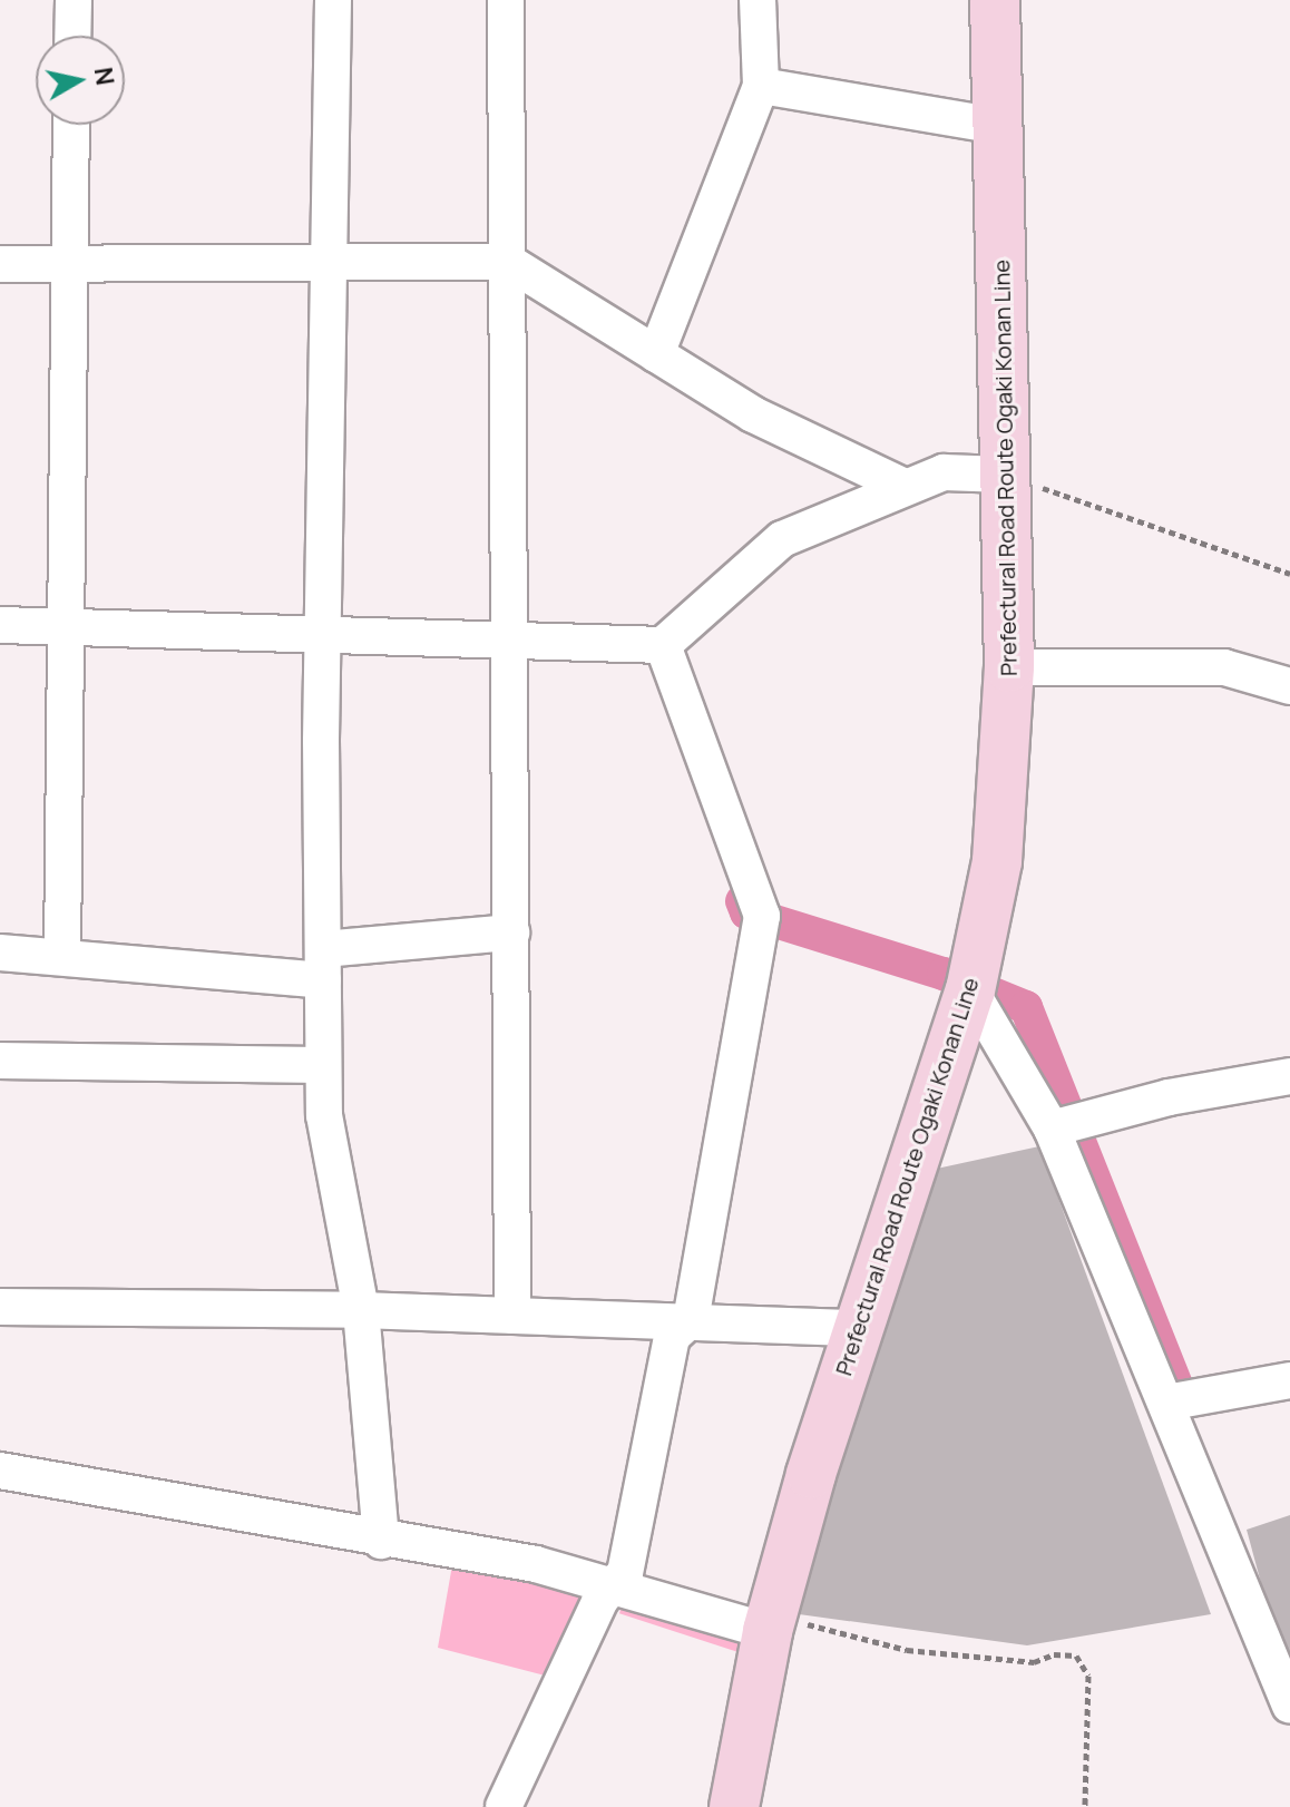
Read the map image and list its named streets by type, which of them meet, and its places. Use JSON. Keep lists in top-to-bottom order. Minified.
{"streets":{"main road":["Prefectural Road Route Ogaki Konan Line"]},"north":"right"}
